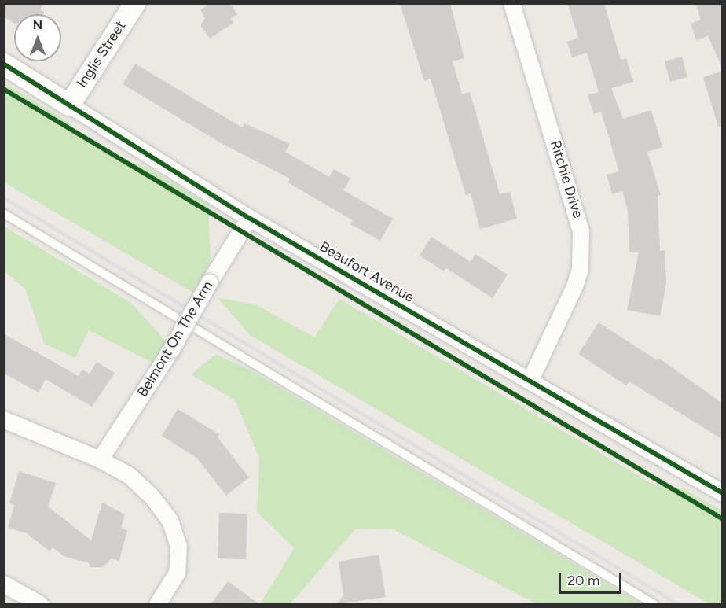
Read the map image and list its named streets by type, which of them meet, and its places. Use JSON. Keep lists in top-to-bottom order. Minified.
{"streets":{"street":["Inglis Street","Ritchie Drive","Beaufort Avenue","Belmont On The Arm"]},"crossings":[["Inglis Street","Beaufort Avenue"],["Ritchie Drive","Beaufort Avenue"],["Beaufort Avenue","Belmont On The Arm"]],"scale_bar":"20 m","north":"top"}
